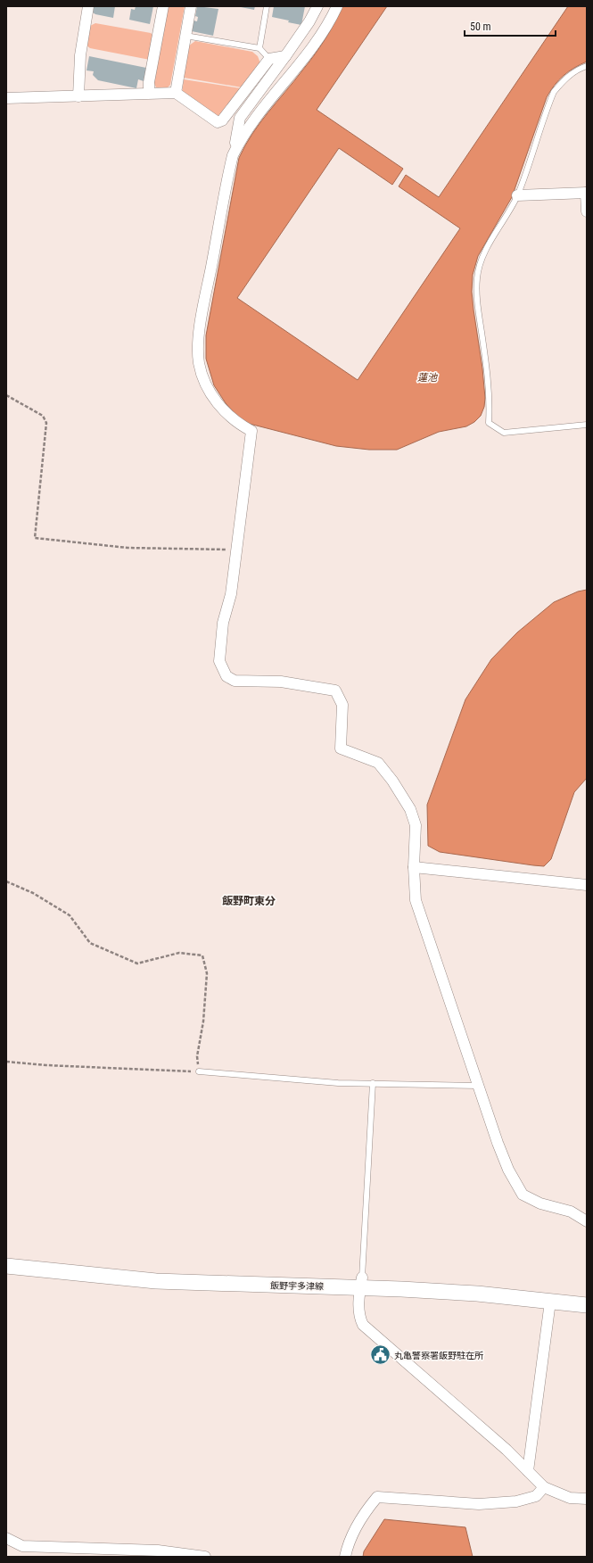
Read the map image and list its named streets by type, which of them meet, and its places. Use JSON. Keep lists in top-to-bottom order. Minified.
{"streets":{"main road":["飯野宇多津線"]},"districts":["飯野町東分"],"water":["蓮池"],"places":{"public building":["丸亀警察署飯野駐在所"]},"scale_bar":"50 m"}
